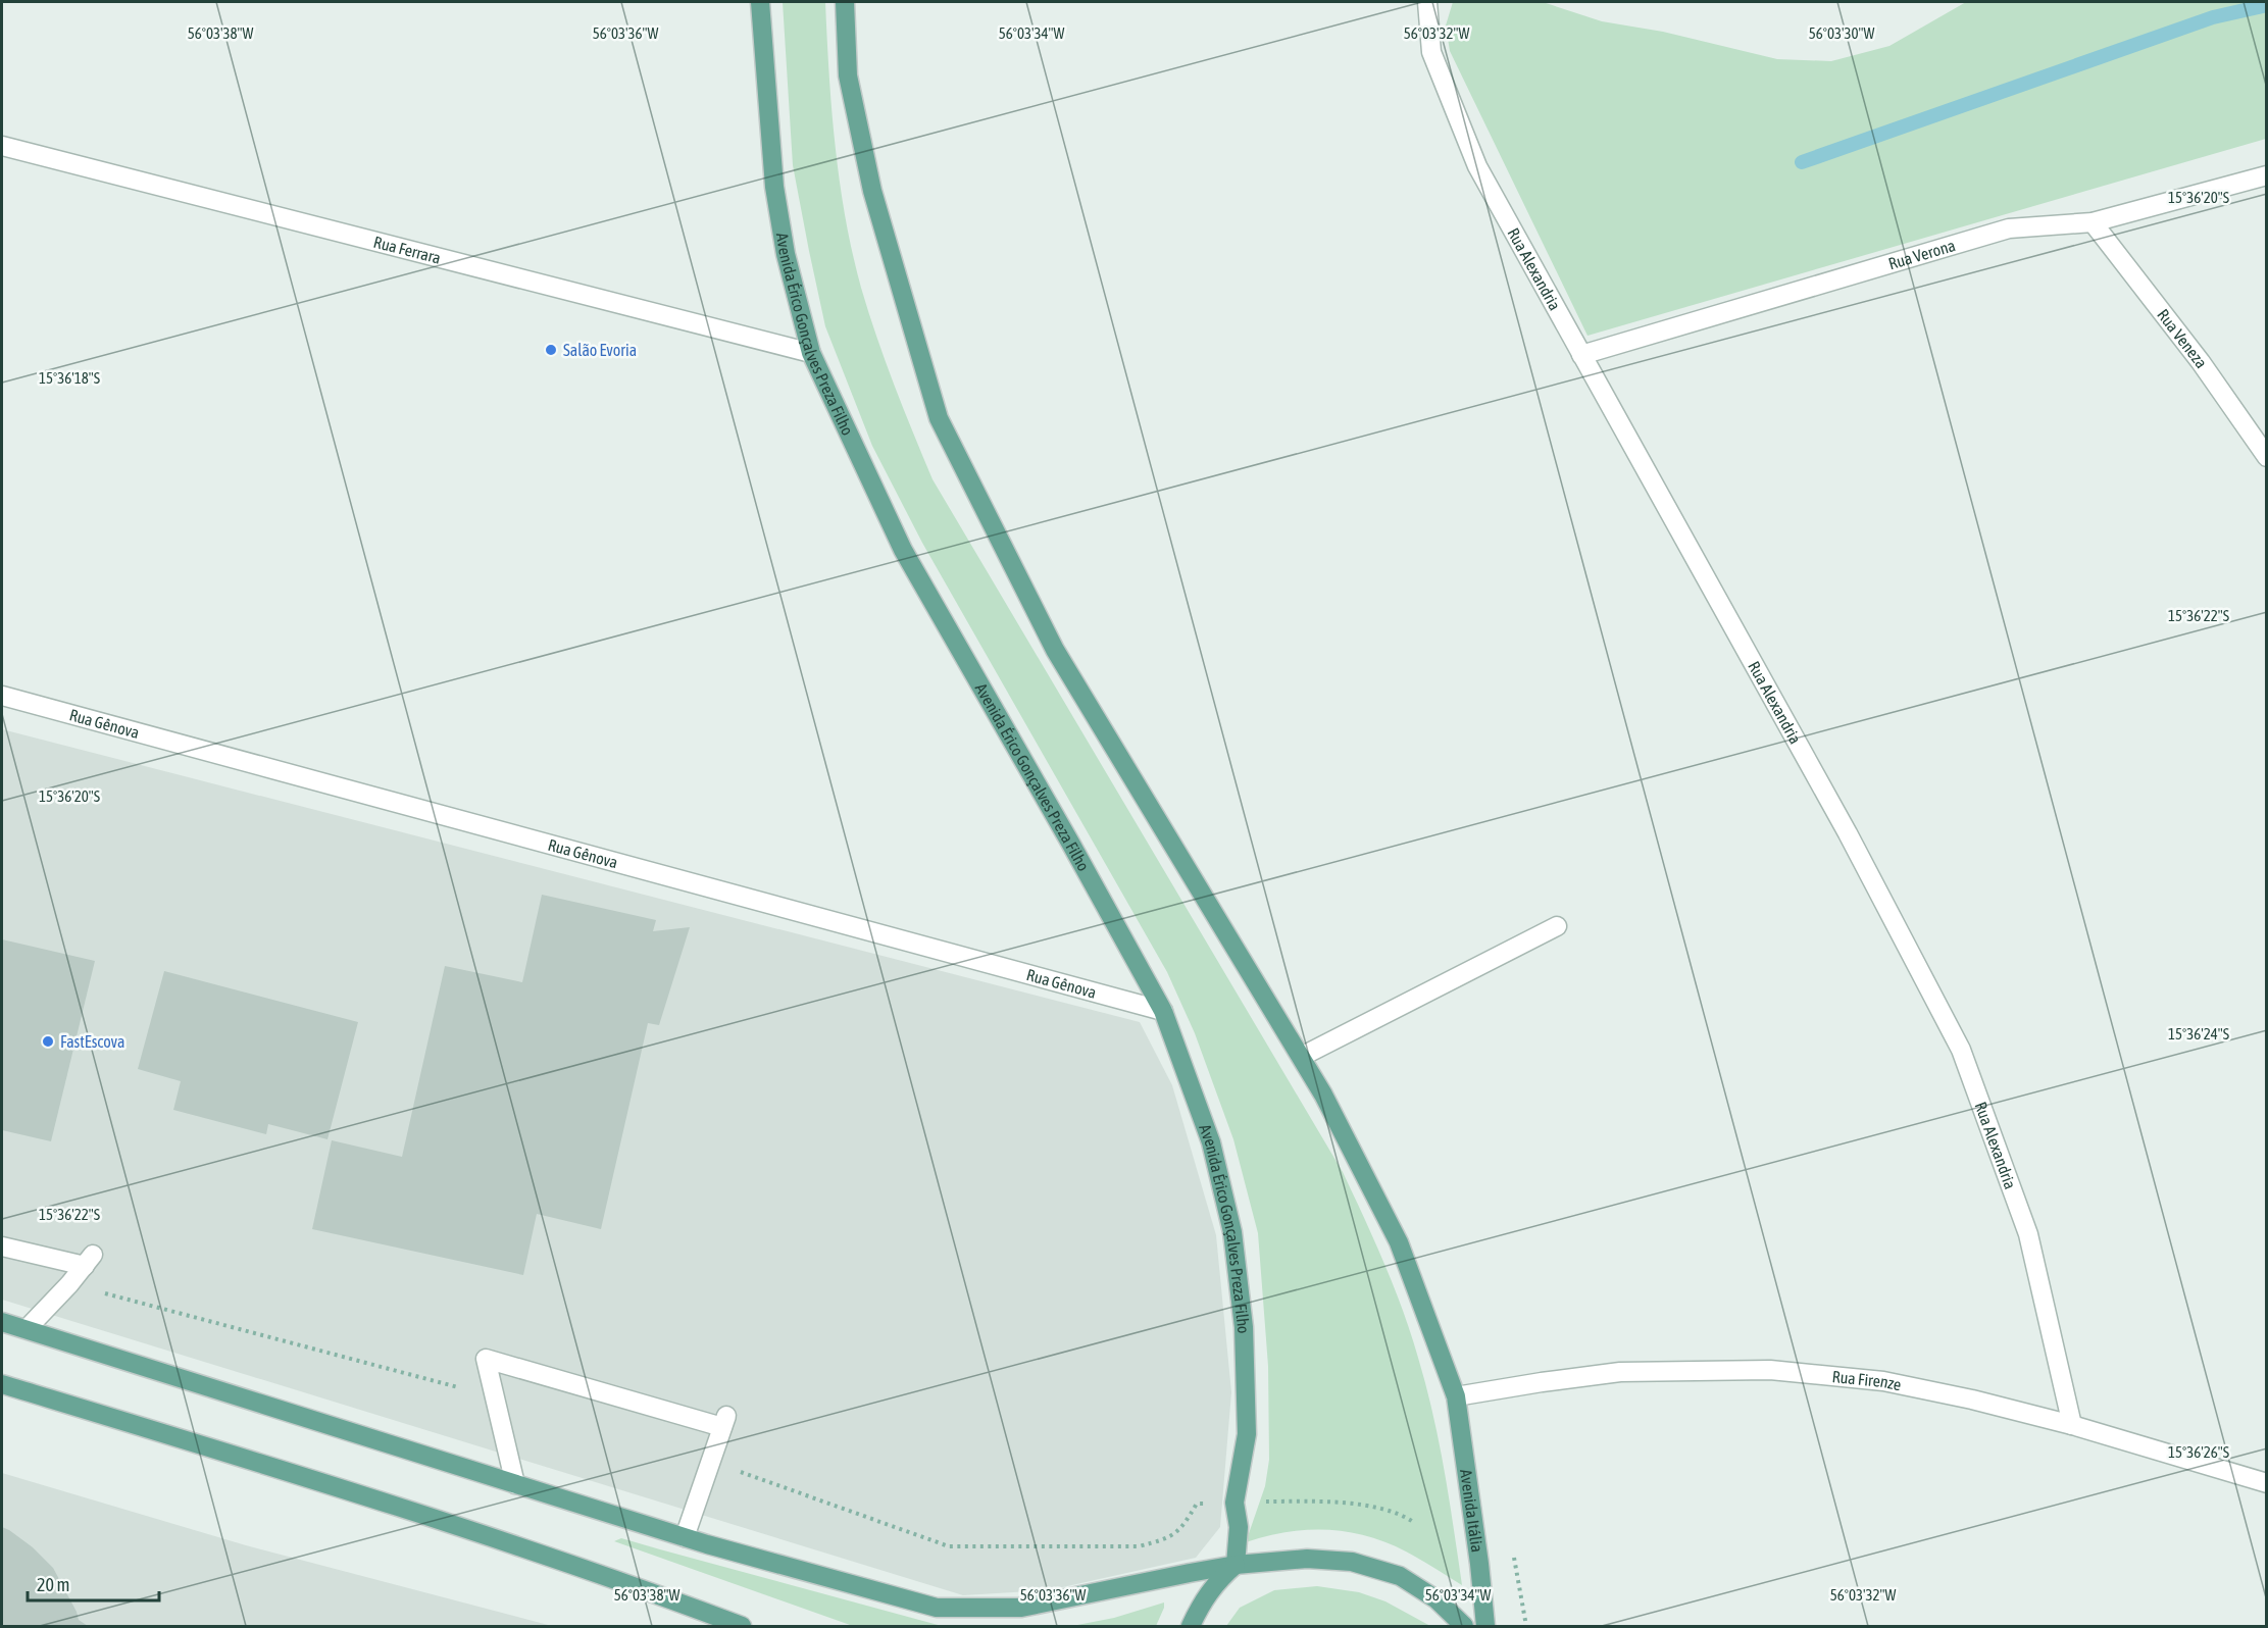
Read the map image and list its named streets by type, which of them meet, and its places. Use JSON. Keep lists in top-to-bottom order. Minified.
{"streets":{"main road":["Avenida Érico Gonçalves Preza Filho","Avenida Itália"],"street":["Rua Ferrara","Rua Verona","Rua Alexandria","Rua Veneza","Rua Gênova","Rua Firenze"]},"crossings":[["Rua Ferrara","Avenida Érico Gonçalves Preza Filho"],["Rua Verona","Rua Alexandria"],["Rua Verona","Rua Veneza"],["Rua Alexandria","Rua Firenze"],["Avenida Érico Gonçalves Preza Filho","Rua Gênova"],["Rua Firenze","Avenida Itália"]],"places":["Salão Evoria","FastEscova"],"scale_bar":"20 m","coordinates":["56°03'30\"W","56°03'38\"W","56°03'36\"W","56°03'34\"W","56°03'32\"W","15°36'20\"S","15°36'18\"S","15°36'22\"S","15°36'24\"S","15°36'26\"S"]}
